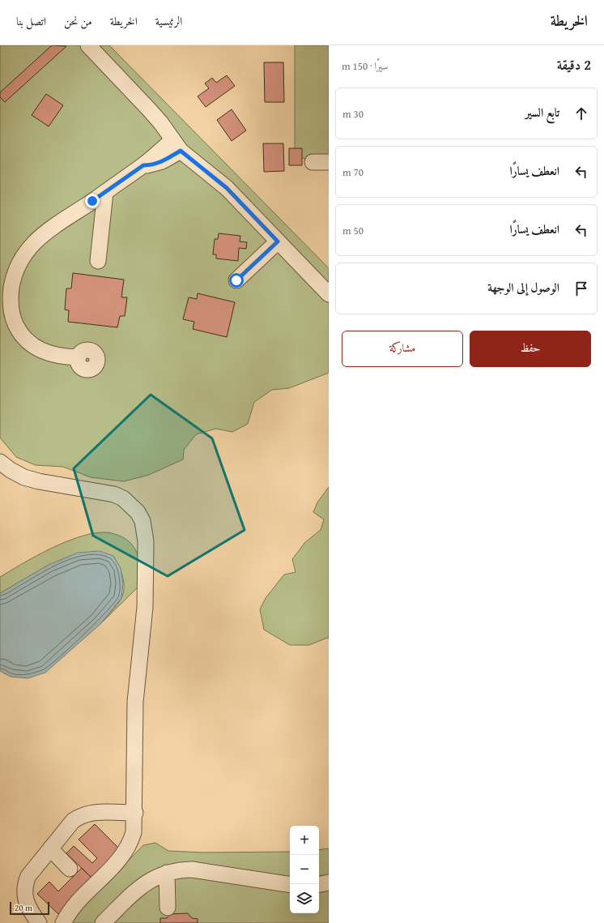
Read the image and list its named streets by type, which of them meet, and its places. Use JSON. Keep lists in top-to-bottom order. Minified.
{"scale_bar":"20 m","page":{"header":"الخريطة","nav":["الرئيسية","الخريطة","من نحن","اتصل بنا"],"heading":["2 دقيقة","سيرًا · 150 m"],"list":[["تابع السير","30 m"],["انعطف يسارًا","70 m"],["انعطف يسارًا","50 m"],"الوصول إلى الوجهة"],"buttons":["حفظ","مشاركة"],"map_buttons":["+","−"],"scale":"20 m"}}
